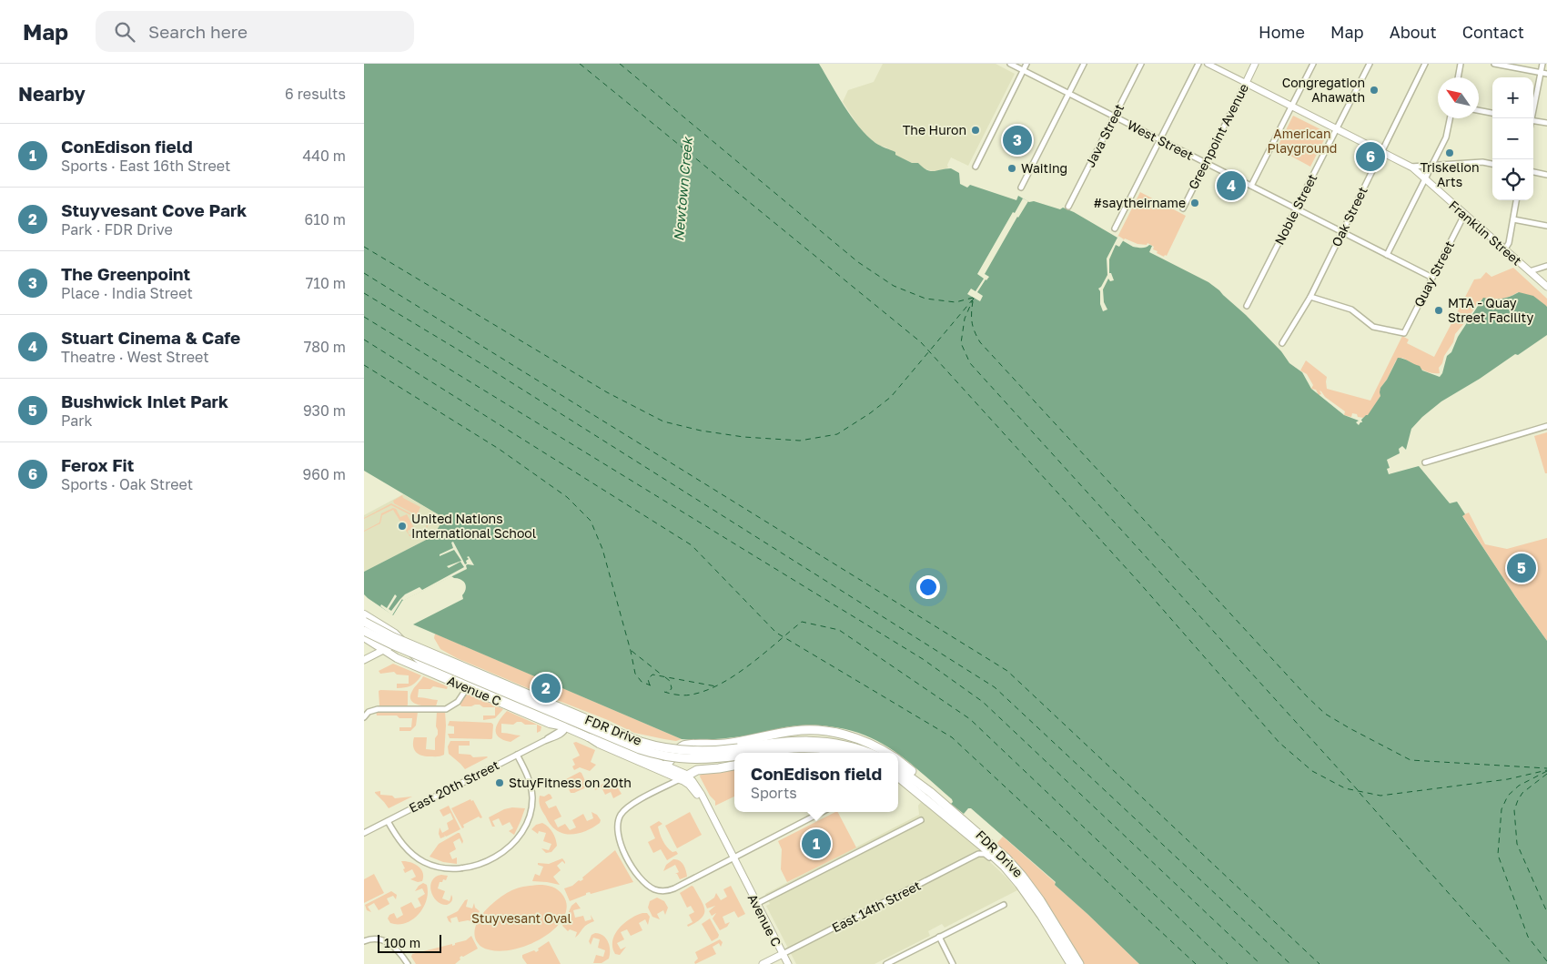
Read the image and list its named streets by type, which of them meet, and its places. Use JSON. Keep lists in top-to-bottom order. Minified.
{"streets":{"highway":["FDR Drive"],"main road":["Greenpoint Avenue","Franklin Street","Avenue C","East 14th Street"],"street":["Java Street","West Street","Noble Street","Oak Street","Quay Street","East 20th Street"]},"crossings":[["Java Street","West Street"],["Greenpoint Avenue","West Street"],["Greenpoint Avenue","Franklin Street"],["West Street","Noble Street"],["West Street","Oak Street"],["West Street","Quay Street"],["Noble Street","Franklin Street"],["Oak Street","Franklin Street"],["Oak Street","Quay Street"],["Franklin Street","Quay Street"],["Avenue C","East 20th Street"],["Avenue C","East 14th Street"]],"water":["Newtown Creek"],"parks":["American Playground","Stuyvesant Oval"],"places":["Congregation Ahawath","The Huron","Triskelion Arts","Waiting","#saytheirname","MTA - Quay Street Facility","United Nations International School","StuyFitness on 20th"],"scale_bar":"100 m","north":"top left","page":{"header":"Map","search":"Search here","nav":["Home","Map","About","Contact"],"heading":["Nearby","6 results"],"map_buttons":["+","−"],"list":[{"mark":"1","name":"ConEdison field","note":"Sports · East 16th Street","value":"440 m"},{"mark":"2","name":"Stuyvesant Cove Park","note":"Park · FDR Drive","value":"610 m"},{"mark":"3","name":"The Greenpoint","note":"Place · India Street","value":"710 m"},{"mark":"4","name":"Stuart Cinema & Cafe","note":"Theatre · West Street","value":"780 m"},{"mark":"5","name":"Bushwick Inlet Park","note":"Park","value":"930 m"},{"mark":"6","name":"Ferox Fit","note":"Sports · Oak Street","value":"960 m"}],"pins":["3","6","4","5","2","1"],"popup":["ConEdison field","Sports"],"scale":"100 m"}}
